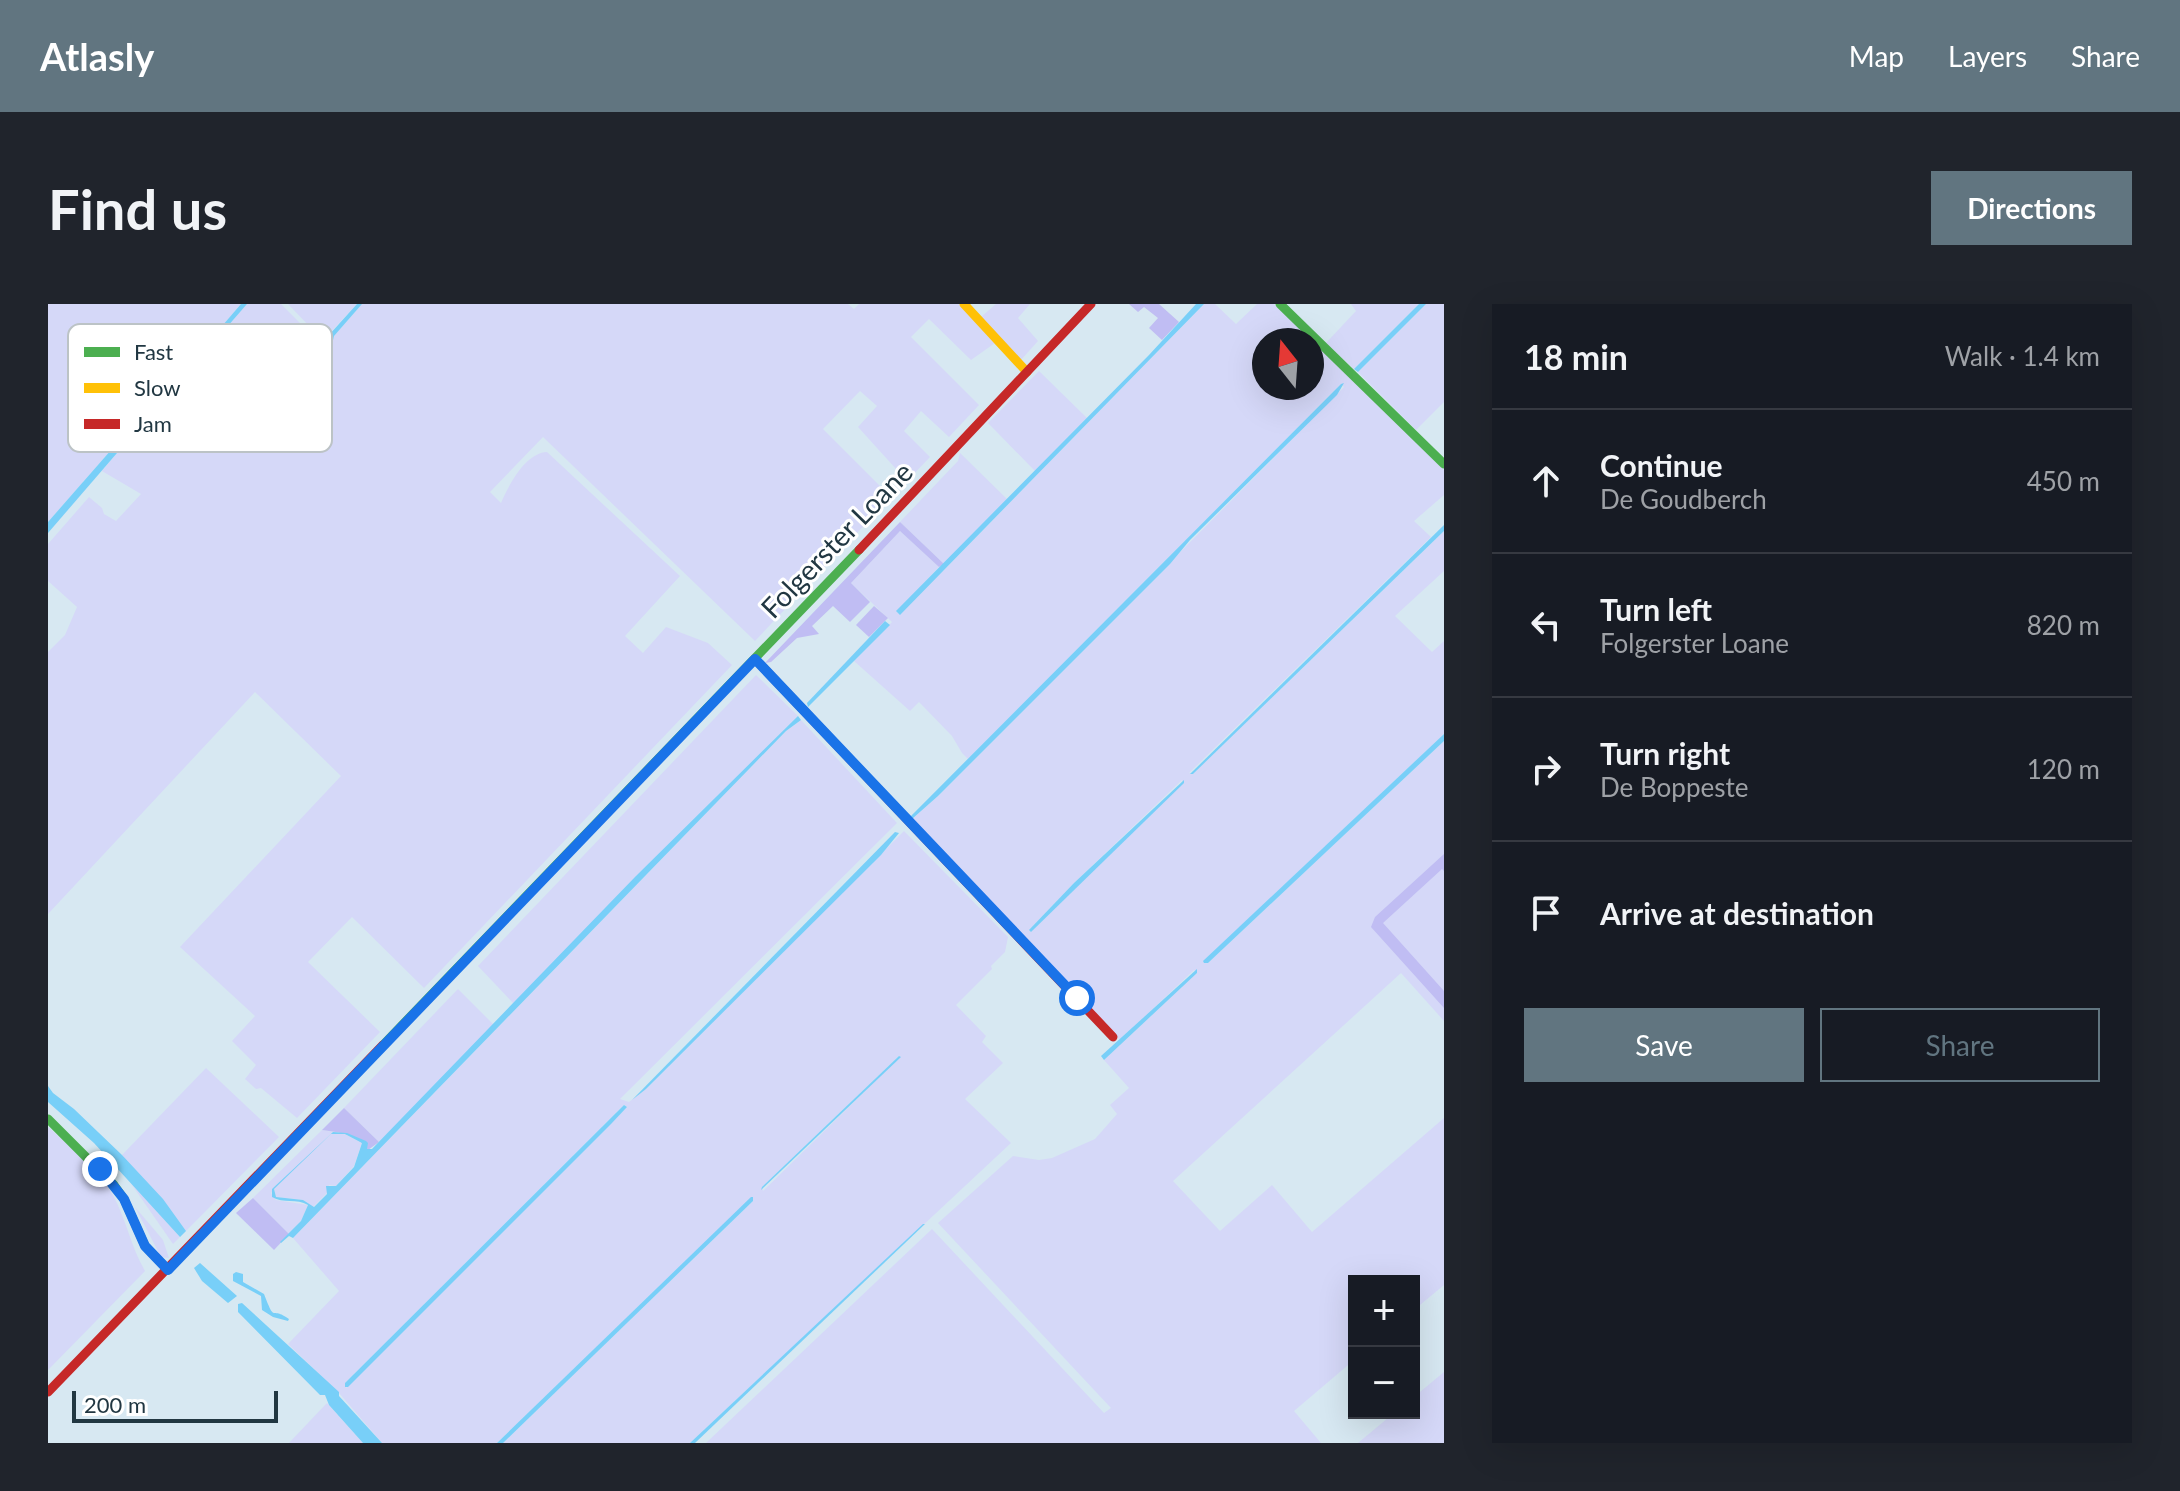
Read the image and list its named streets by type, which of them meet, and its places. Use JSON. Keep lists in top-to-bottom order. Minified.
{"streets":{"main road":["Folgerster Loane"]},"legend":["Fast","Slow","Jam"],"scale_bar":"200 m","north":"top","page":{"header":"Atlasly","nav":["Map","Layers","Share"],"buttons":["Directions",["Save","Share"]],"title":"Find us","heading":["18 min","Walk · 1.4 km"],"list":[["Continue","De Goudberch","450 m"],["Turn left","Folgerster Loane","820 m"],["Turn right","De Boppeste","120 m"],"Arrive at destination"],"map_buttons":["+","−"],"scale":"200 m"}}
